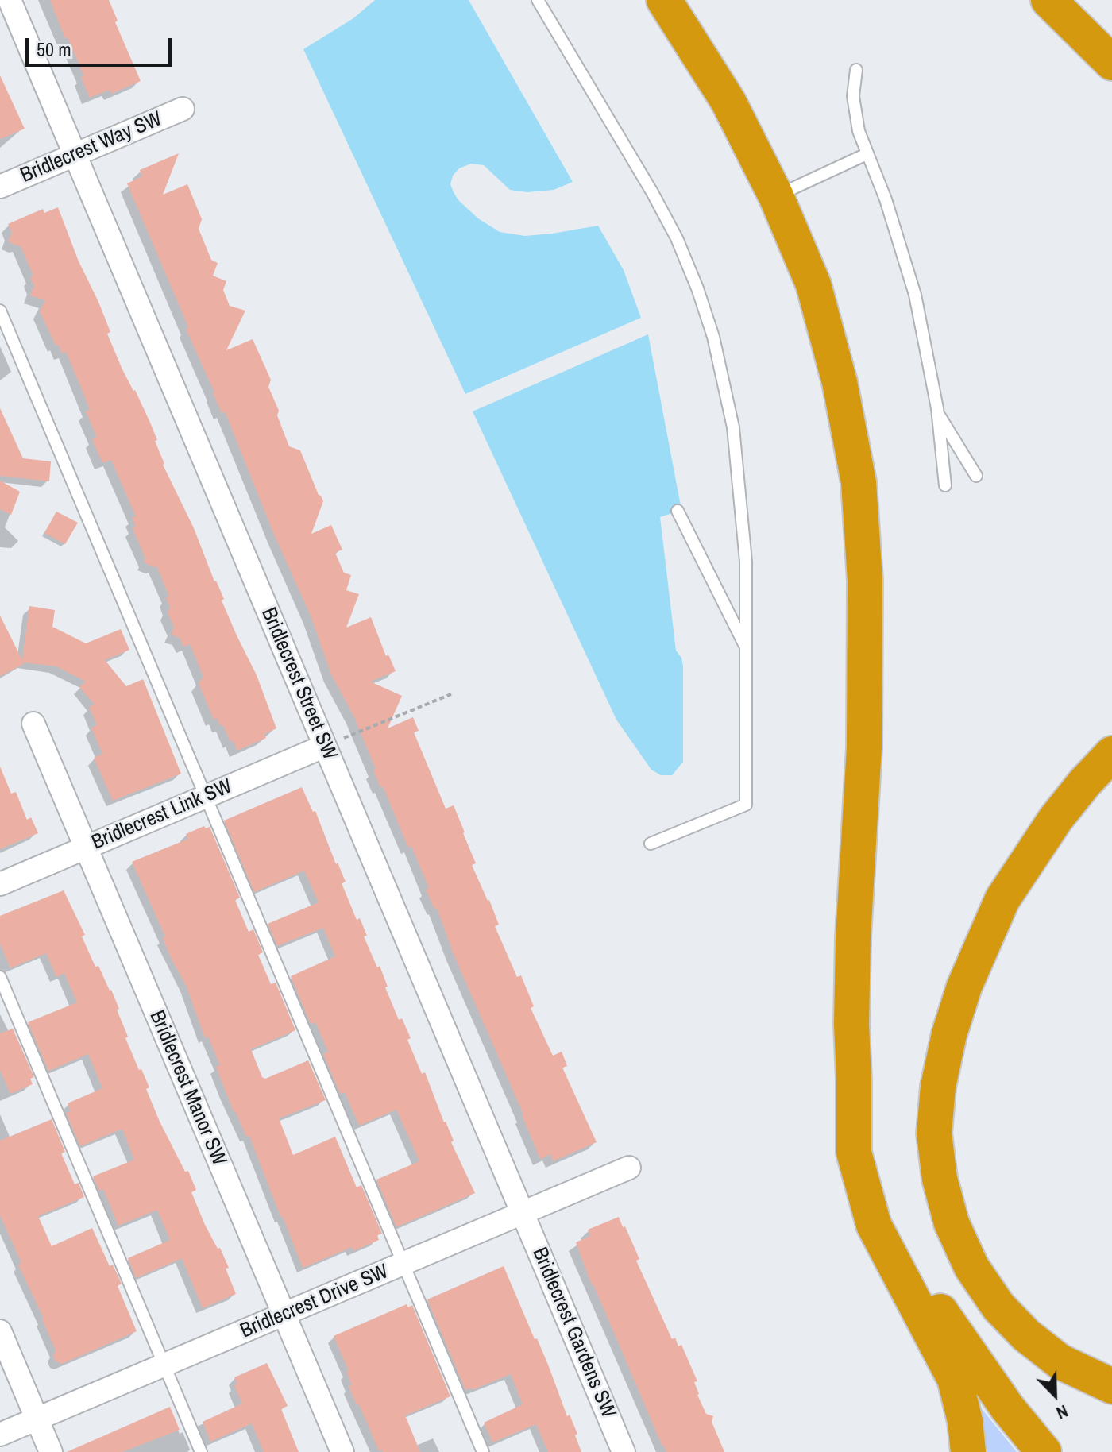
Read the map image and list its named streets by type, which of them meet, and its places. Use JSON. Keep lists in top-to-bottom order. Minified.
{"streets":{"street":["Bridlecrest Way SW","Bridlecrest Street SW","Bridlecrest Link SW","Bridlecrest Manor SW","Bridlecrest Drive SW","Bridlecrest Gardens SW"]},"crossings":[["Bridlecrest Way SW","Bridlecrest Street SW"],["Bridlecrest Street SW","Bridlecrest Link SW"],["Bridlecrest Street SW","Bridlecrest Drive SW"],["Bridlecrest Street SW","Bridlecrest Gardens SW"],["Bridlecrest Link SW","Bridlecrest Manor SW"],["Bridlecrest Manor SW","Bridlecrest Drive SW"],["Bridlecrest Drive SW","Bridlecrest Gardens SW"]],"scale_bar":"50 m","north":"bottom right"}
